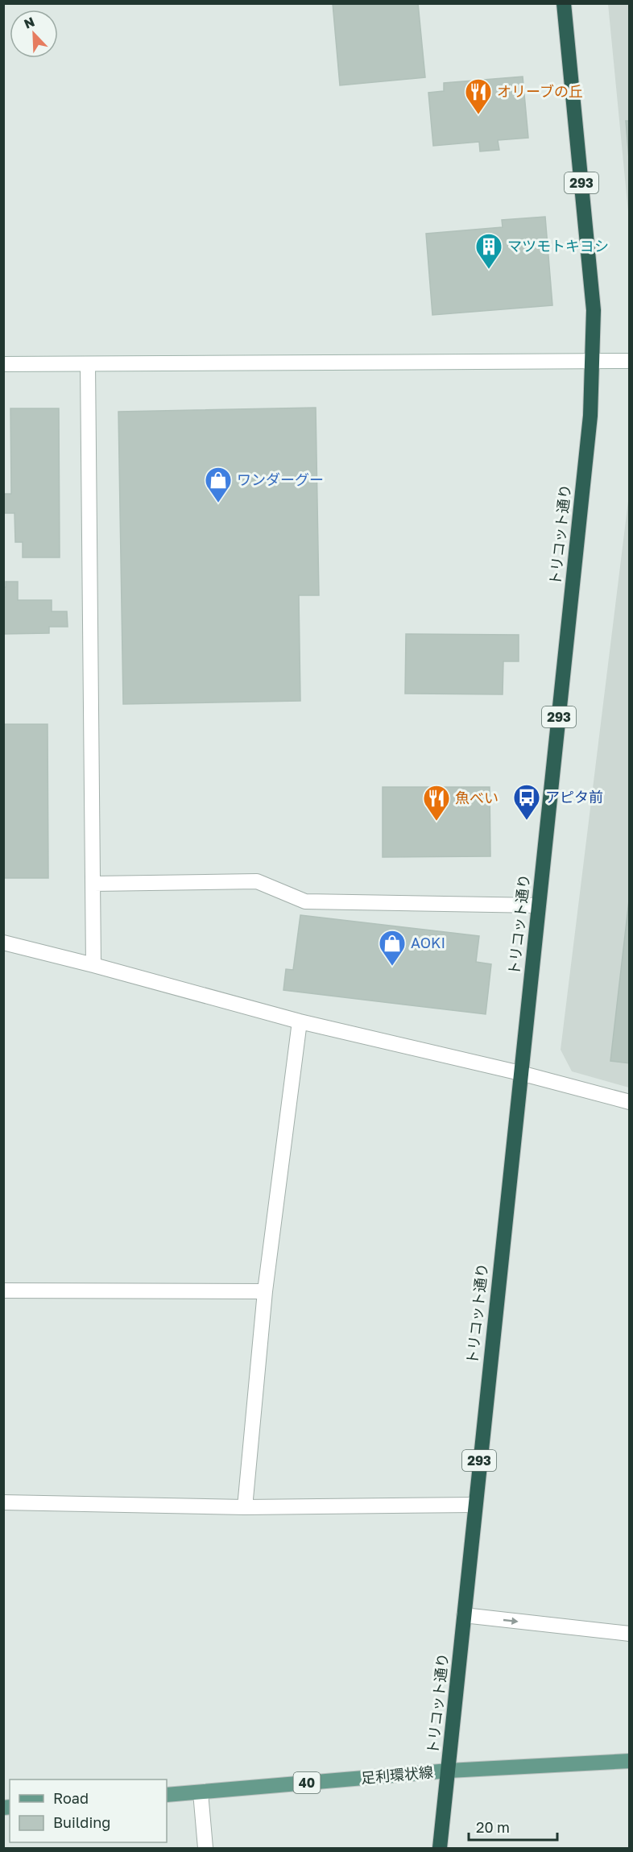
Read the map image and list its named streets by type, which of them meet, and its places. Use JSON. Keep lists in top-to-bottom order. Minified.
{"streets":{"highway":["293","トリコット通り"],"main road":["足利環状線","40"]},"crossings":[["トリコット通り","足利環状線"]],"places":{"restaurant":["オリーブの丘","魚べい"],"building":["マツモトキヨシ"],"shop":["ワンダーグー","AOKI"],"bus stop":["アピタ前"]},"legend":["Road","Building"],"scale_bar":"20 m","north":"top left"}
